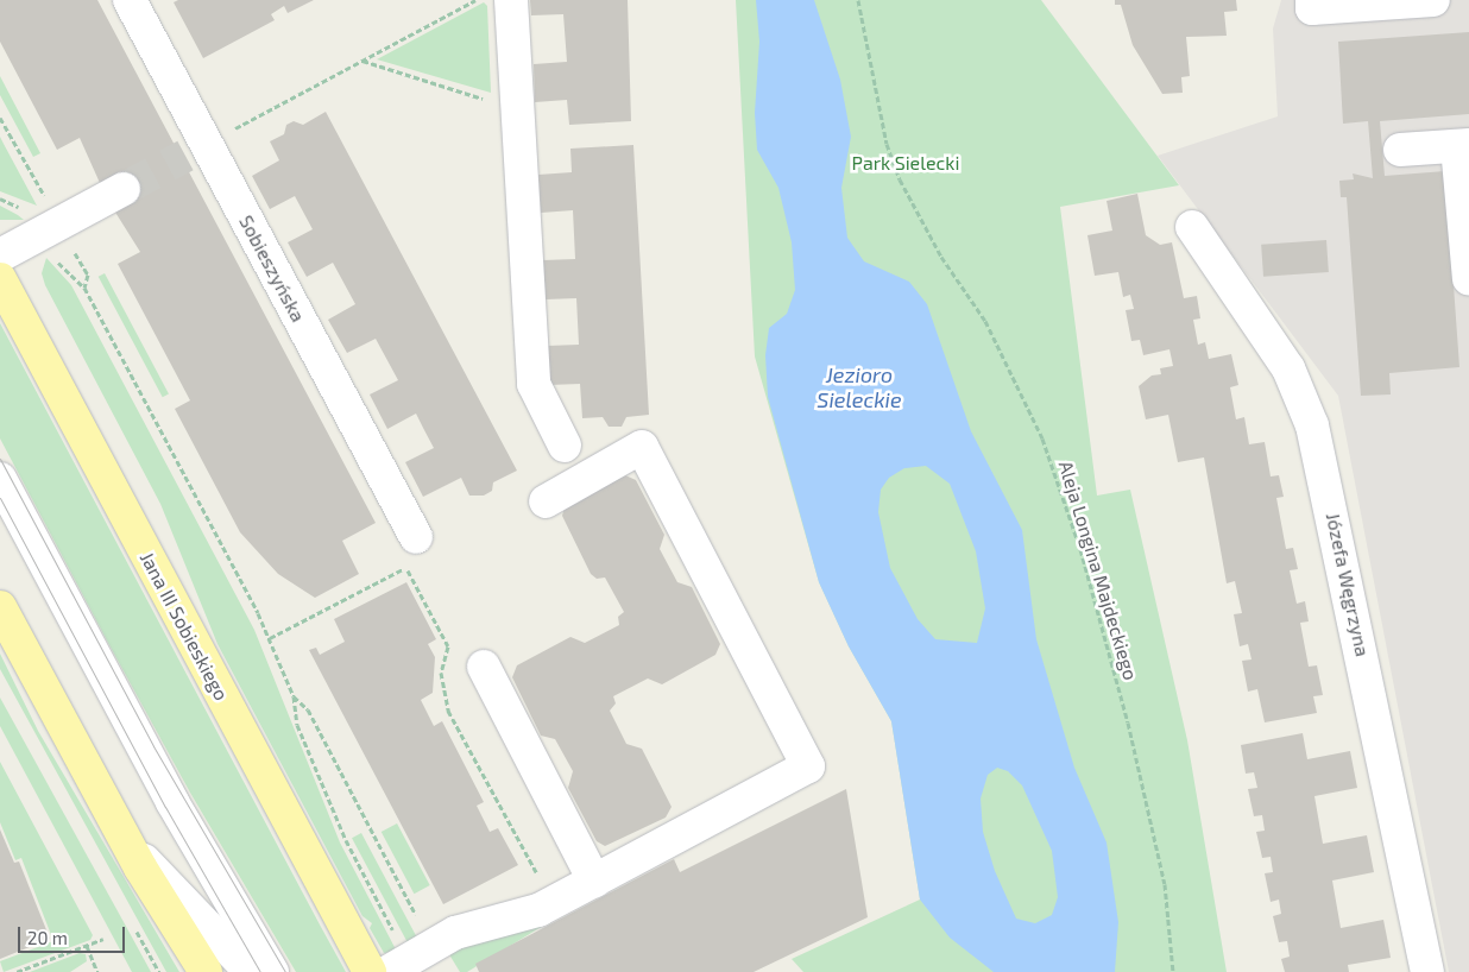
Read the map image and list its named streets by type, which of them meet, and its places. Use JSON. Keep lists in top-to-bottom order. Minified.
{"streets":{"main road":["Jana III Sobieskiego"],"street":["Sobieszyńska","Józefa Węgrzyna"],"path":["Aleja Longina Majdeckiego"]},"water":["Jezioro Sieleckie"],"parks":["Park Sielecki"],"scale_bar":"20 m"}
